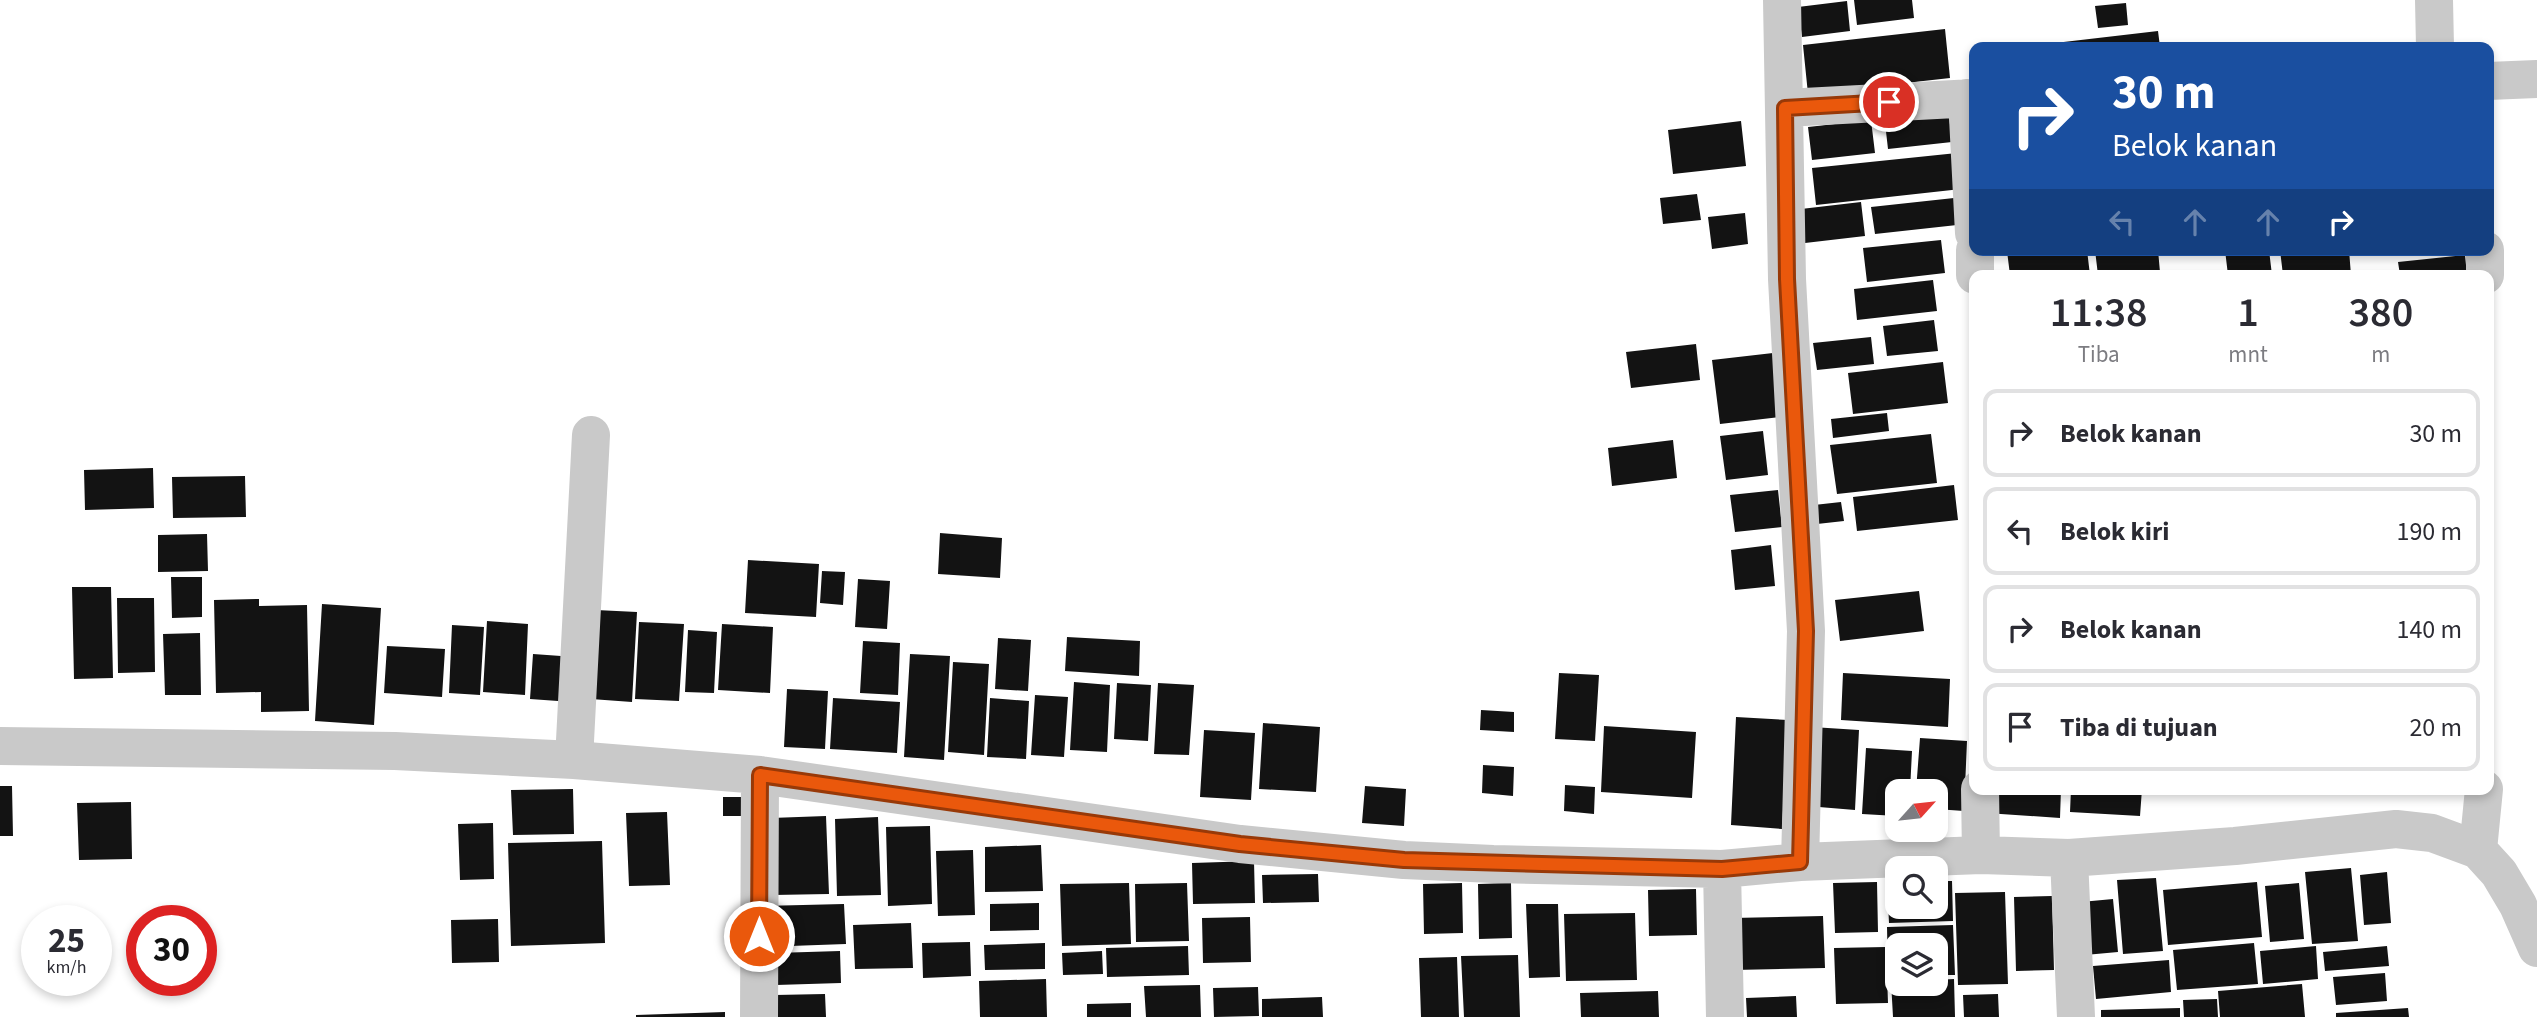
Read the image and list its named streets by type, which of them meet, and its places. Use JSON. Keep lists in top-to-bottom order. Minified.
{"north":"top right","page":{"turn":["30 m","Belok kanan"],"eta":["11:38","Tiba","1","mnt","380","m"],"list":[{"name":"Belok kanan","value":"30 m"},{"name":"Belok kiri","value":"190 m"},{"name":"Belok kanan","value":"140 m"},{"name":"Tiba di tujuan","value":"20 m"}],"speed":"25 km/h","limit":"30"}}
